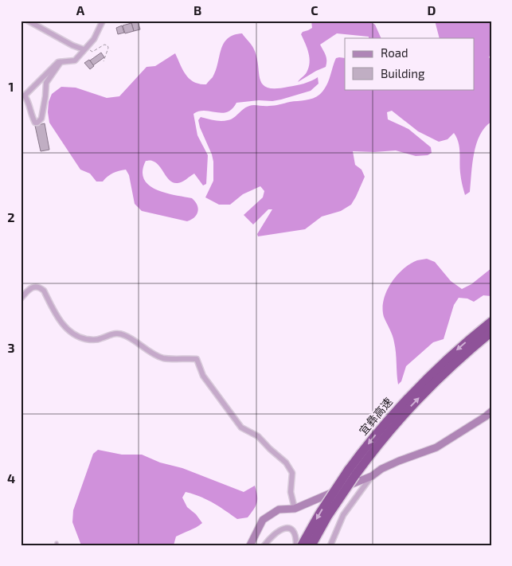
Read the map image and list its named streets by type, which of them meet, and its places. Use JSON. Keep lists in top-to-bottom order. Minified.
{"streets":{"highway":["宜彝高速"]},"legend":["Road","Building"],"grid":{"columns":["A","B","C","D"],"rows":["1","2","3","4"]}}
